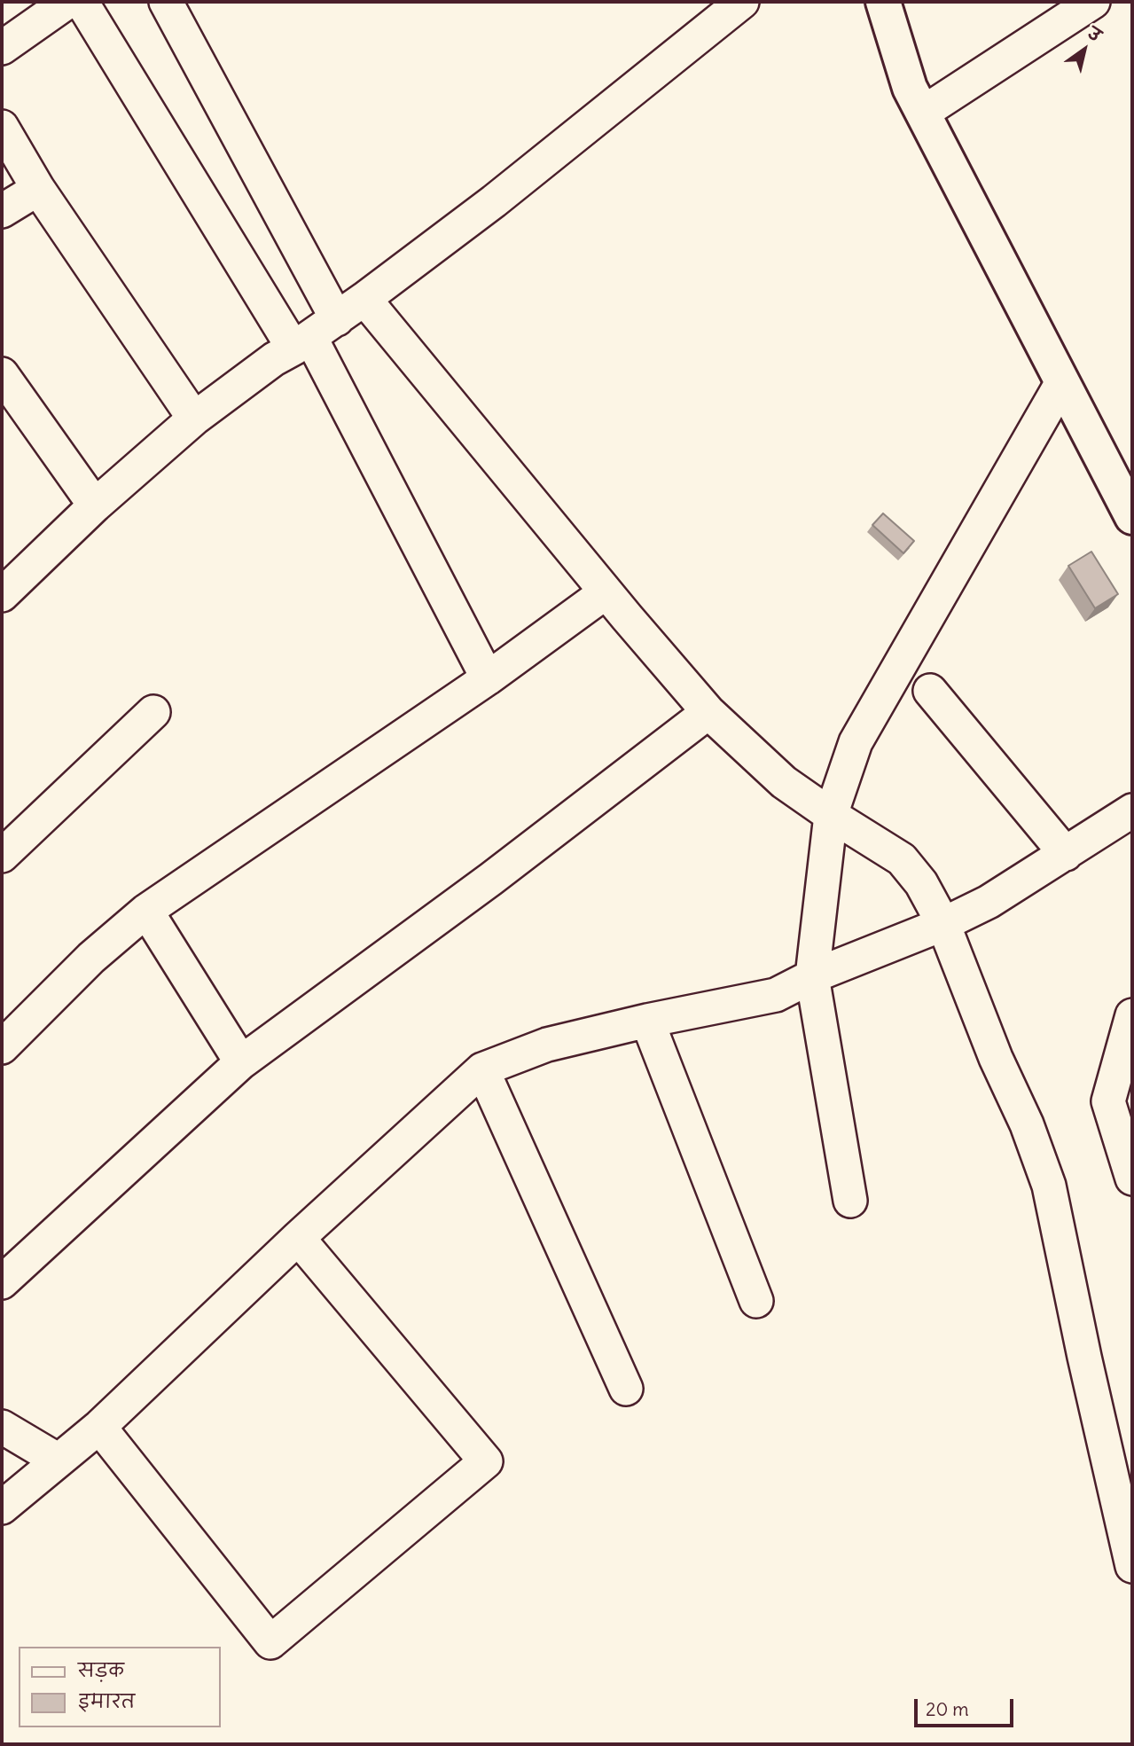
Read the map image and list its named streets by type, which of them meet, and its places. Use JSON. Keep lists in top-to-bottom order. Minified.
{"legend":["सड़क","इमारत"],"scale_bar":"20 m","north":"top right"}
